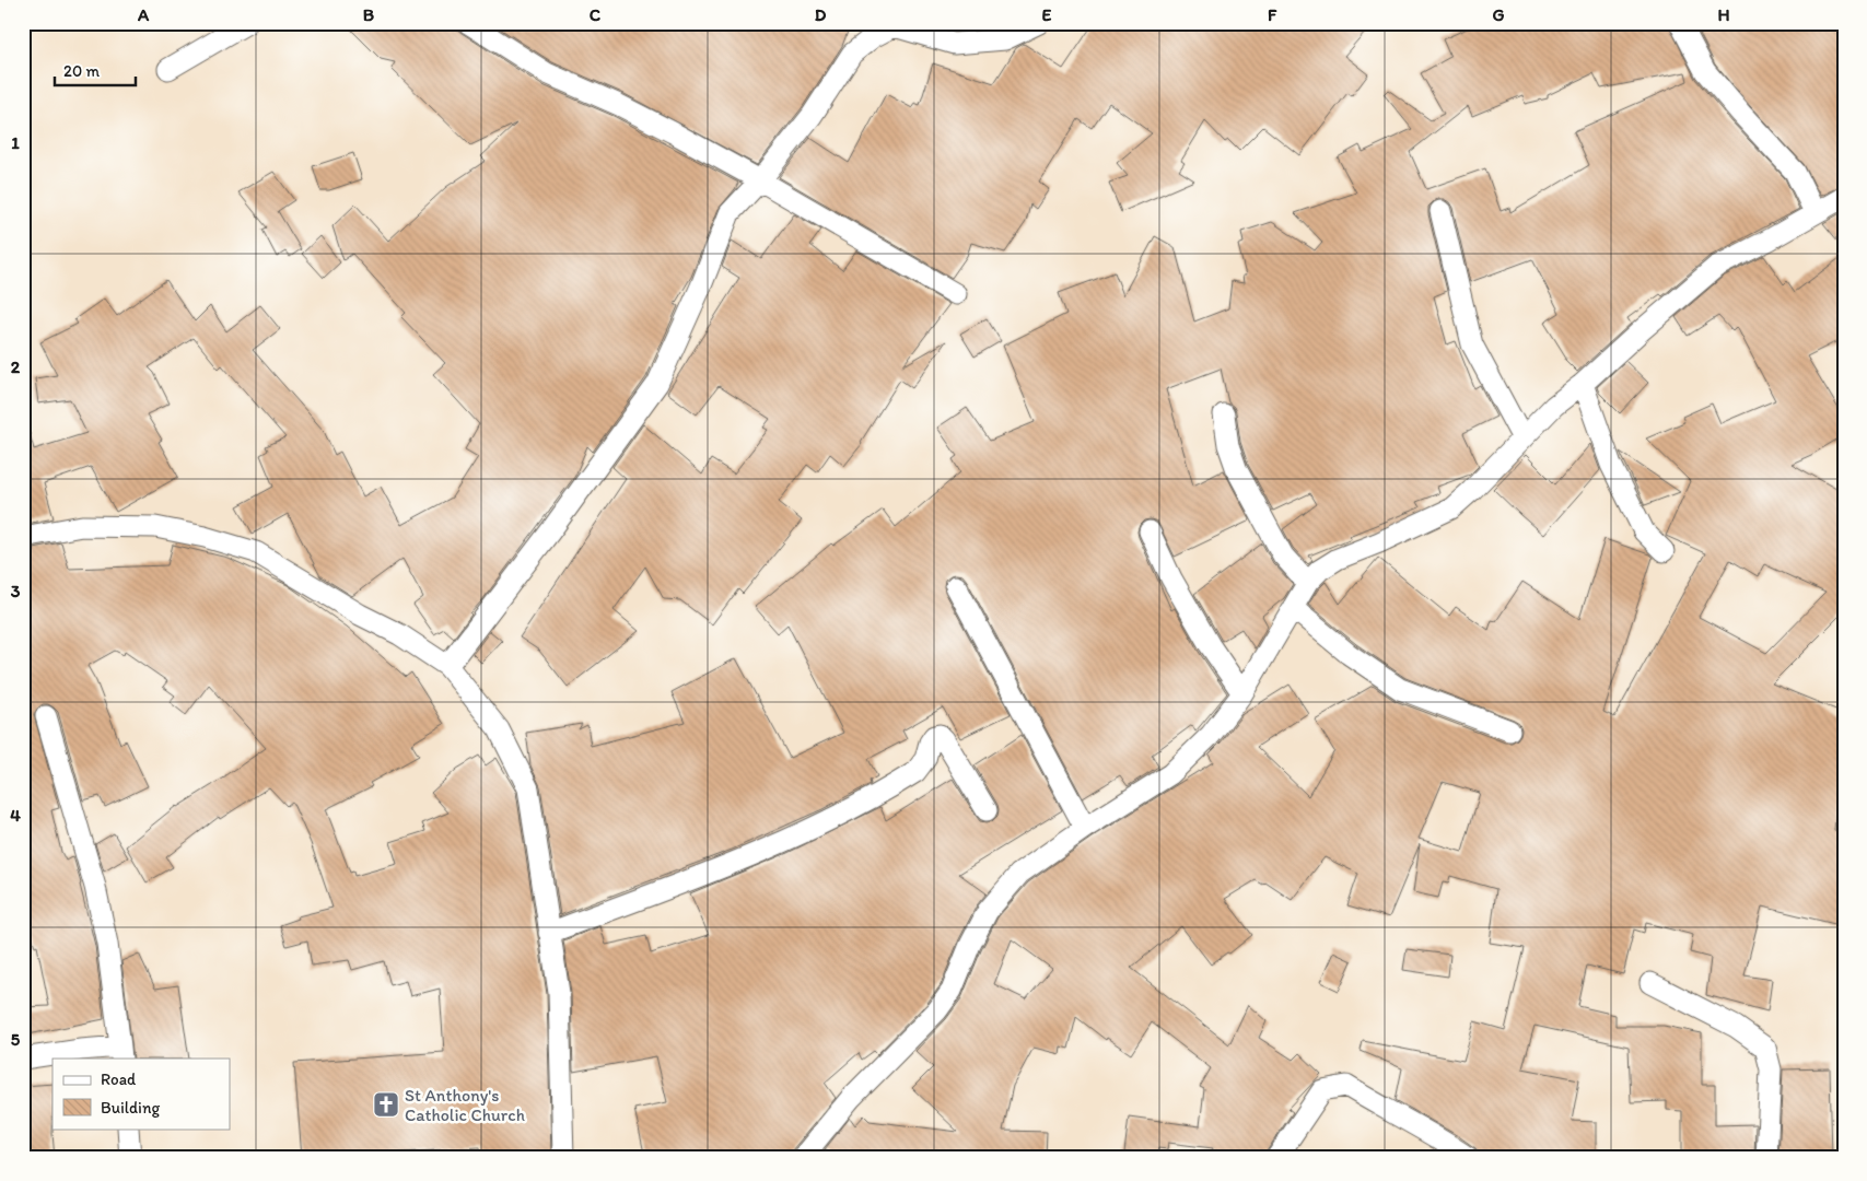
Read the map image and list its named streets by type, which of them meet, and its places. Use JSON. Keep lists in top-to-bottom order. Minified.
{"places":{"church":["St Anthony's Catholic Church"]},"legend":["Road","Building"],"scale_bar":"20 m","grid":{"columns":["A","B","C","D","E","F","G","H"],"rows":["1","2","3","4","5"]}}
